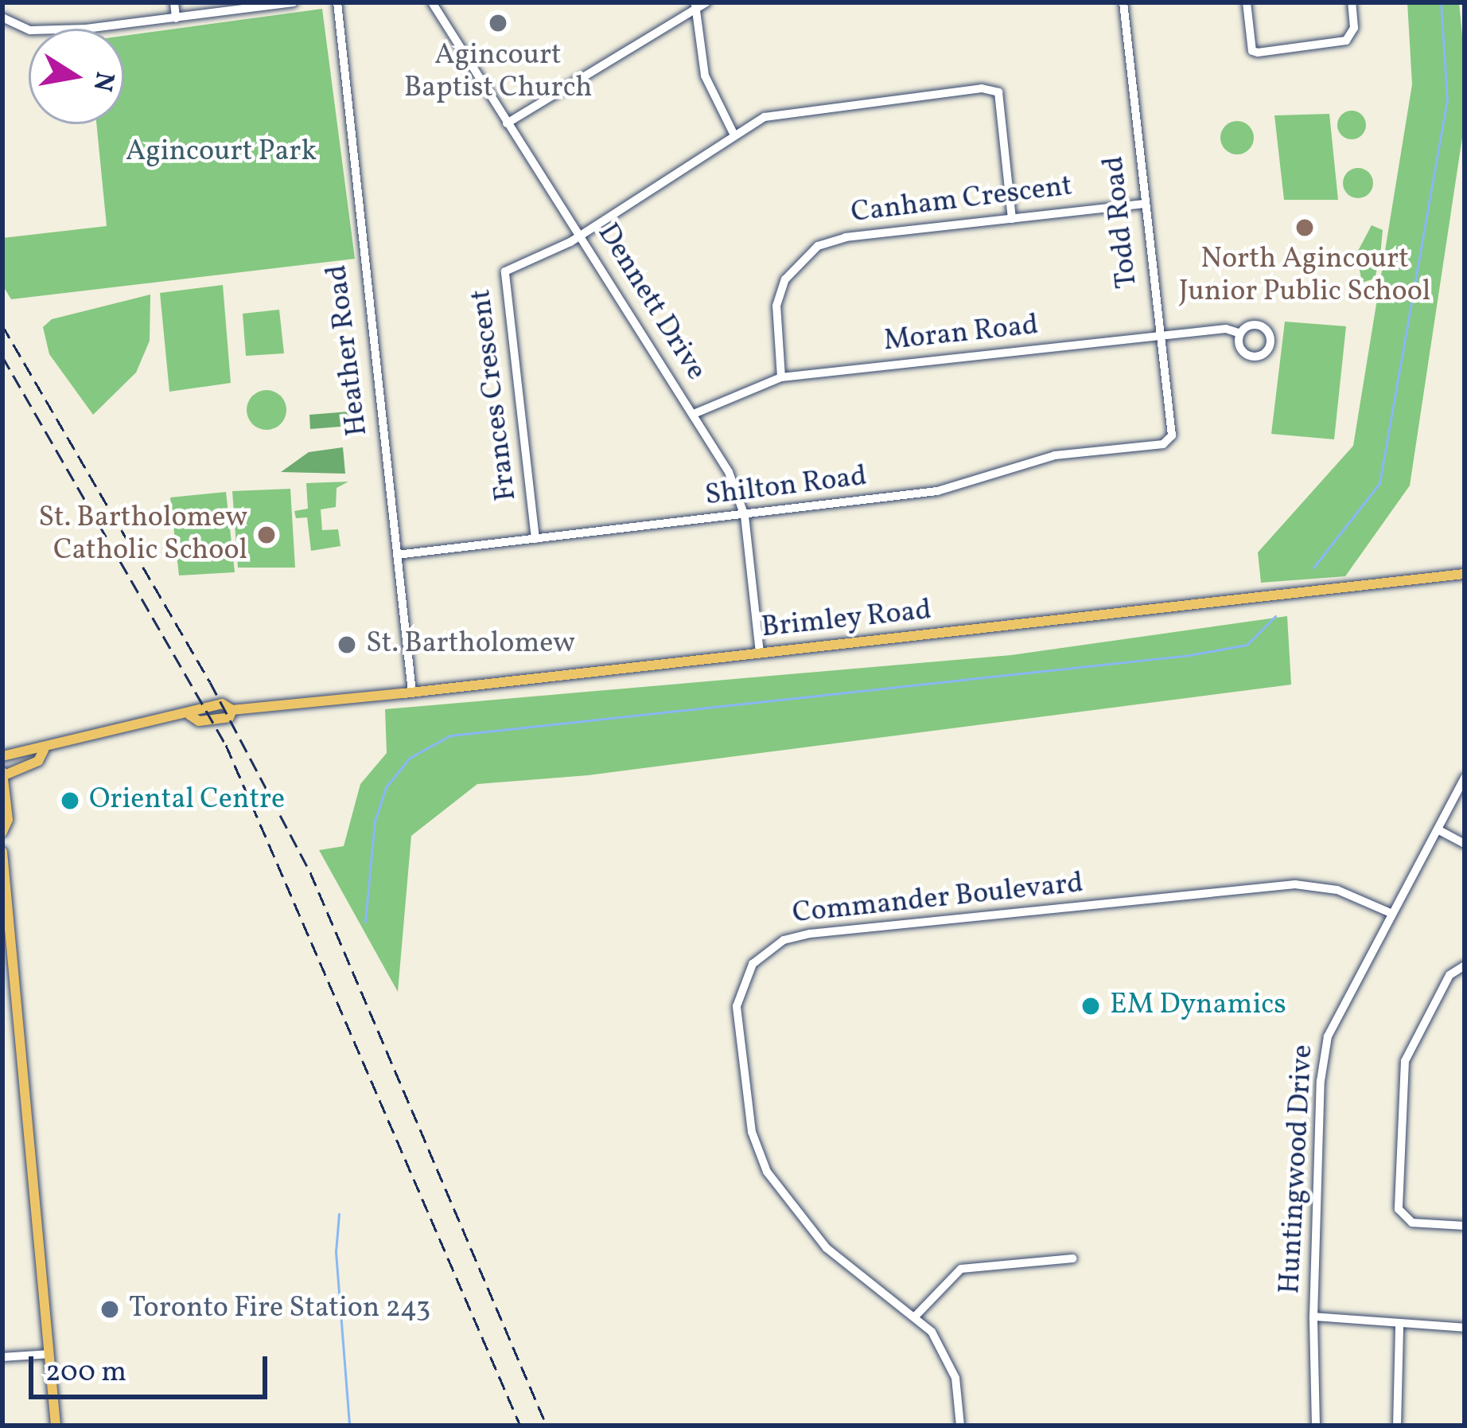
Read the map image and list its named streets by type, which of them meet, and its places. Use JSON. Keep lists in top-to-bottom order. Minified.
{"streets":{"main road":["Brimley Road"],"street":["Canham Crescent","Todd Road","Dennett Drive","Moran Road","Heather Road","Frances Crescent","Shilton Road","Commander Boulevard","Huntingwood Drive"]},"crossings":[["Canham Crescent","Todd Road"],["Canham Crescent","Moran Road"],["Todd Road","Moran Road"],["Todd Road","Shilton Road"],["Dennett Drive","Moran Road"],["Dennett Drive","Frances Crescent"],["Dennett Drive","Shilton Road"],["Dennett Drive","Brimley Road"],["Heather Road","Shilton Road"],["Heather Road","Brimley Road"],["Frances Crescent","Shilton Road"],["Commander Boulevard","Huntingwood Drive"]],"parks":["Agincourt Park"],"places":["Agincourt Baptist Church","North Agincourt Junior Public School","St. Bartholomew Catholic School","St. Bartholomew","Oriental Centre","EM Dynamics","Toronto Fire Station 243"],"scale_bar":"200 m","north":"right"}
